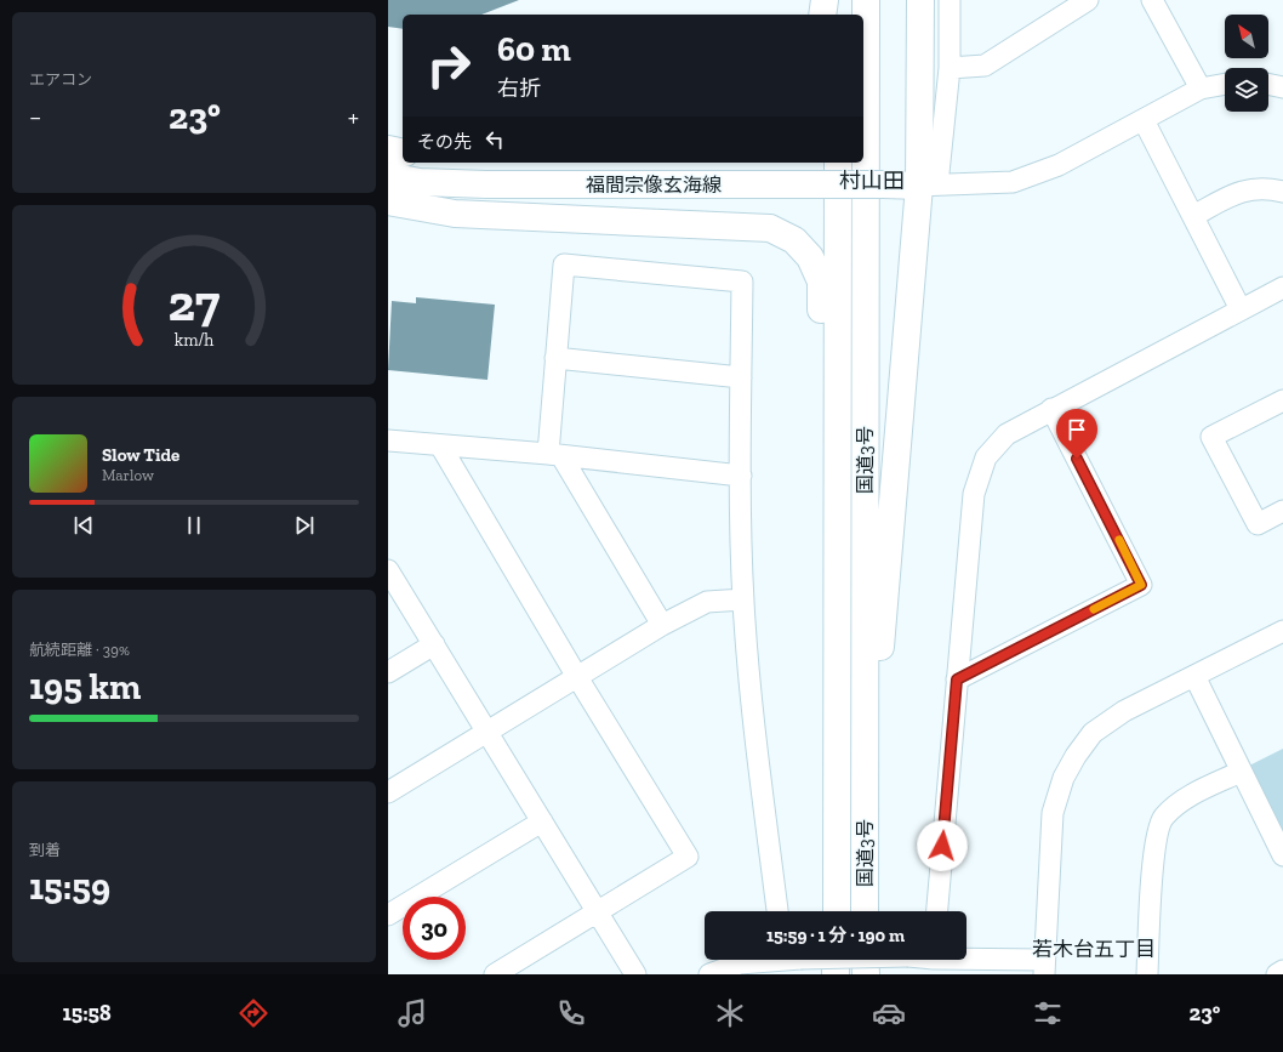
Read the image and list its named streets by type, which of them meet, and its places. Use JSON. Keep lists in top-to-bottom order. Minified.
{"streets":{"main road":["福間宗像玄海線","国道3号"]},"districts":["村山田","若木台五丁目"],"north":"top left","page":{"tile":["エアコン",["航続距離 · 39%","195 km"],["到着","15:59"]],"turn":["60 m","右折"],"heat":["−","23°","+"],"then":"その先","song":["Slow Tide","Marlow"],"limit":"30","trip":"15:59 · 1 分 · 190 m","tabs":["15:58","23°"],"gauge":["27","km/h"]}}
